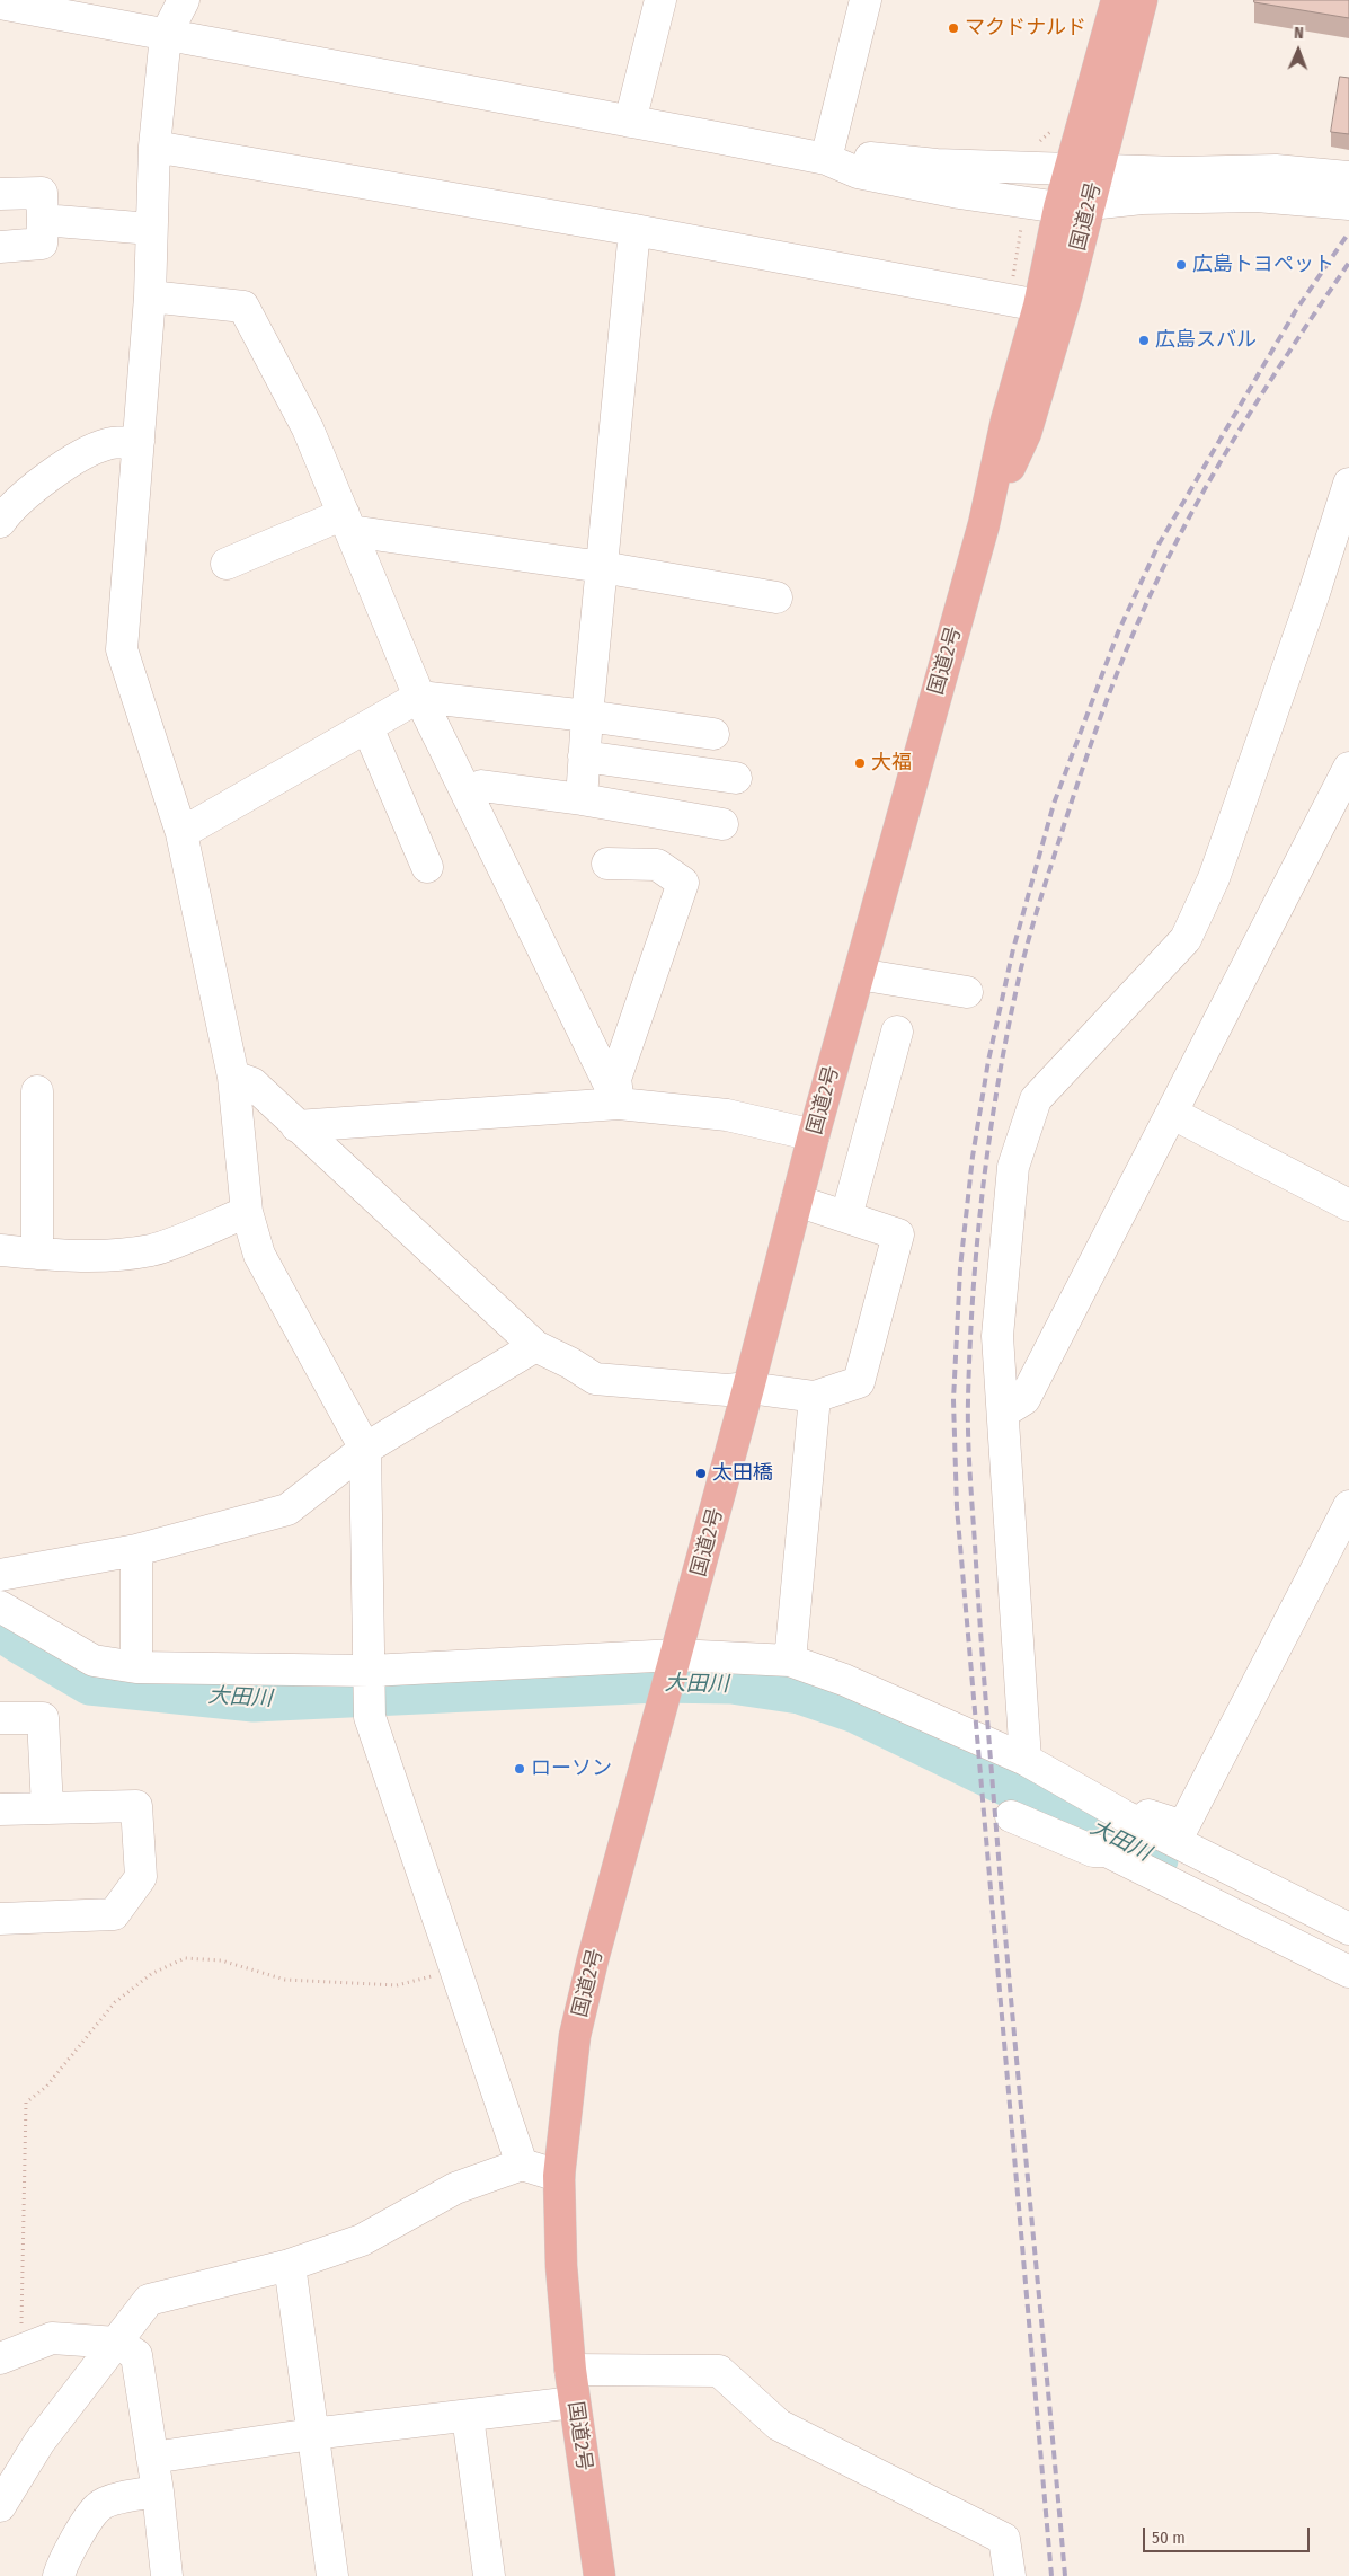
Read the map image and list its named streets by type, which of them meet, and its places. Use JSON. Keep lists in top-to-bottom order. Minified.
{"streets":{"highway":["国道2号"]},"water":["大田川"],"places":["マクドナルド","広島トヨペット","広島スバル","大福","太田橋","ローソン"],"scale_bar":"50 m","north":"top"}
